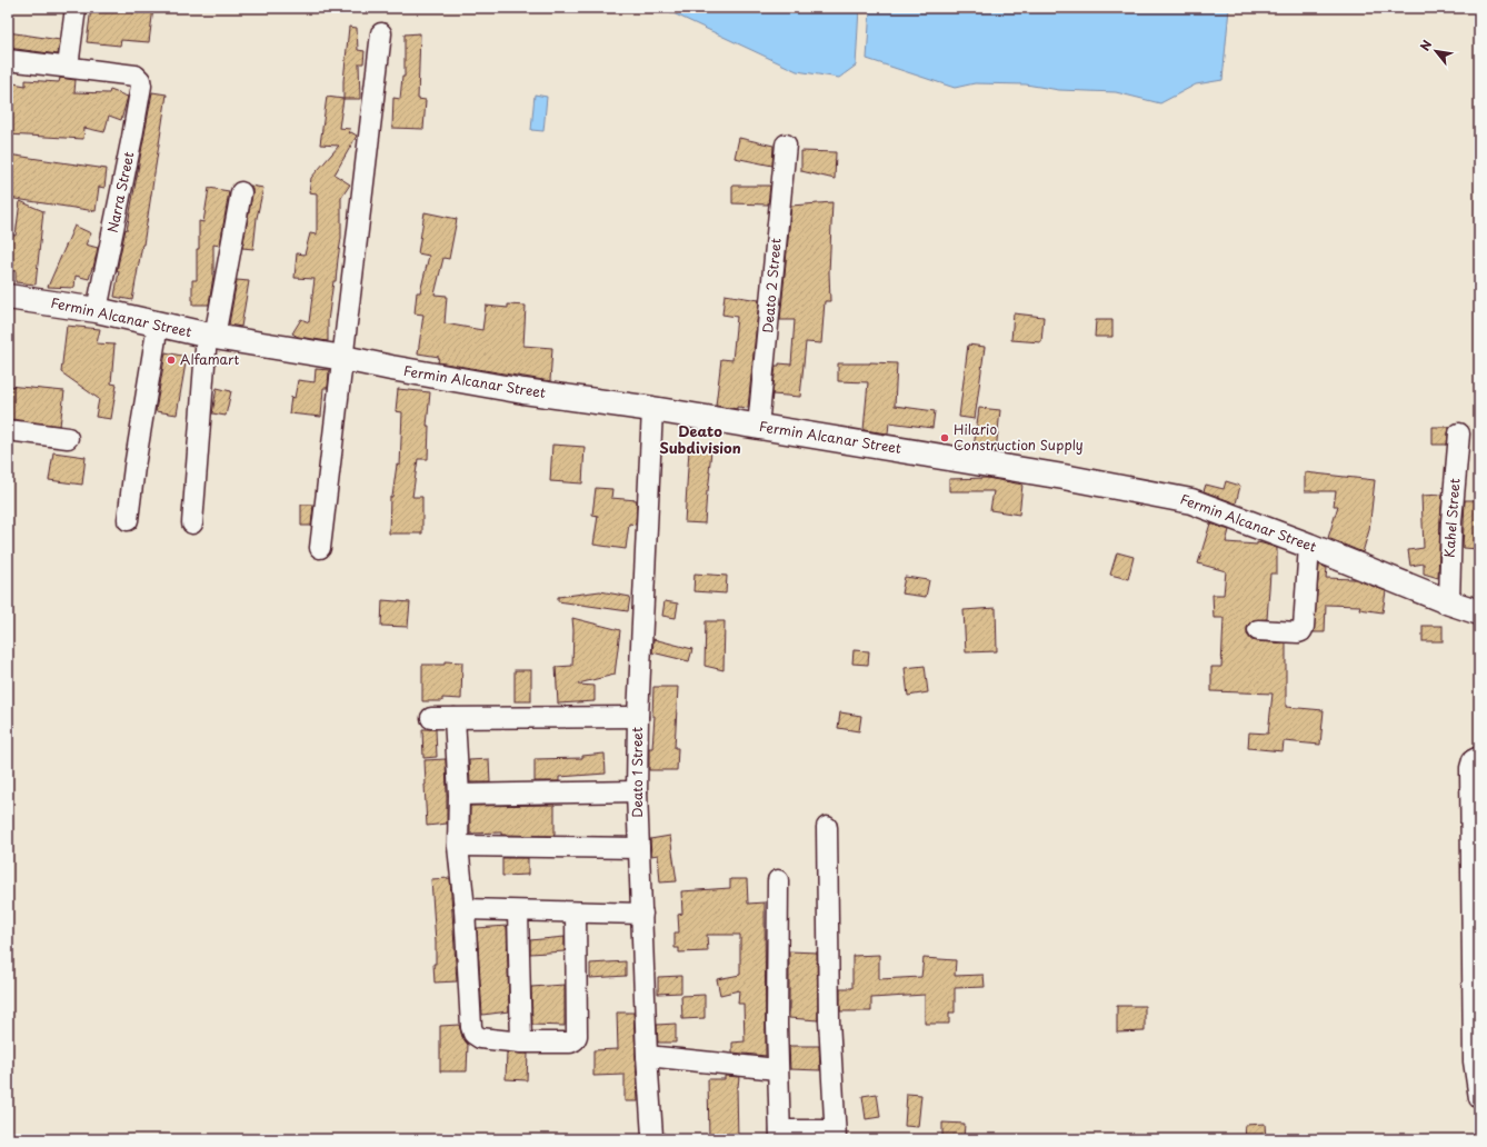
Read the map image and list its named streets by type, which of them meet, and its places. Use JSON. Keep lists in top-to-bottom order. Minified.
{"streets":{"main road":["Fermin Alcanar Street"],"street":["Narra Street","Deato 2 Street","Kahel Street","Deato 1 Street"]},"crossings":[["Narra Street","Fermin Alcanar Street"],["Deato 2 Street","Fermin Alcanar Street"],["Fermin Alcanar Street","Kahel Street"],["Fermin Alcanar Street","Deato 1 Street"]],"districts":["Deato Subdivision"],"places":["Alfamart","Hilario Construction Supply"],"north":"top left"}
